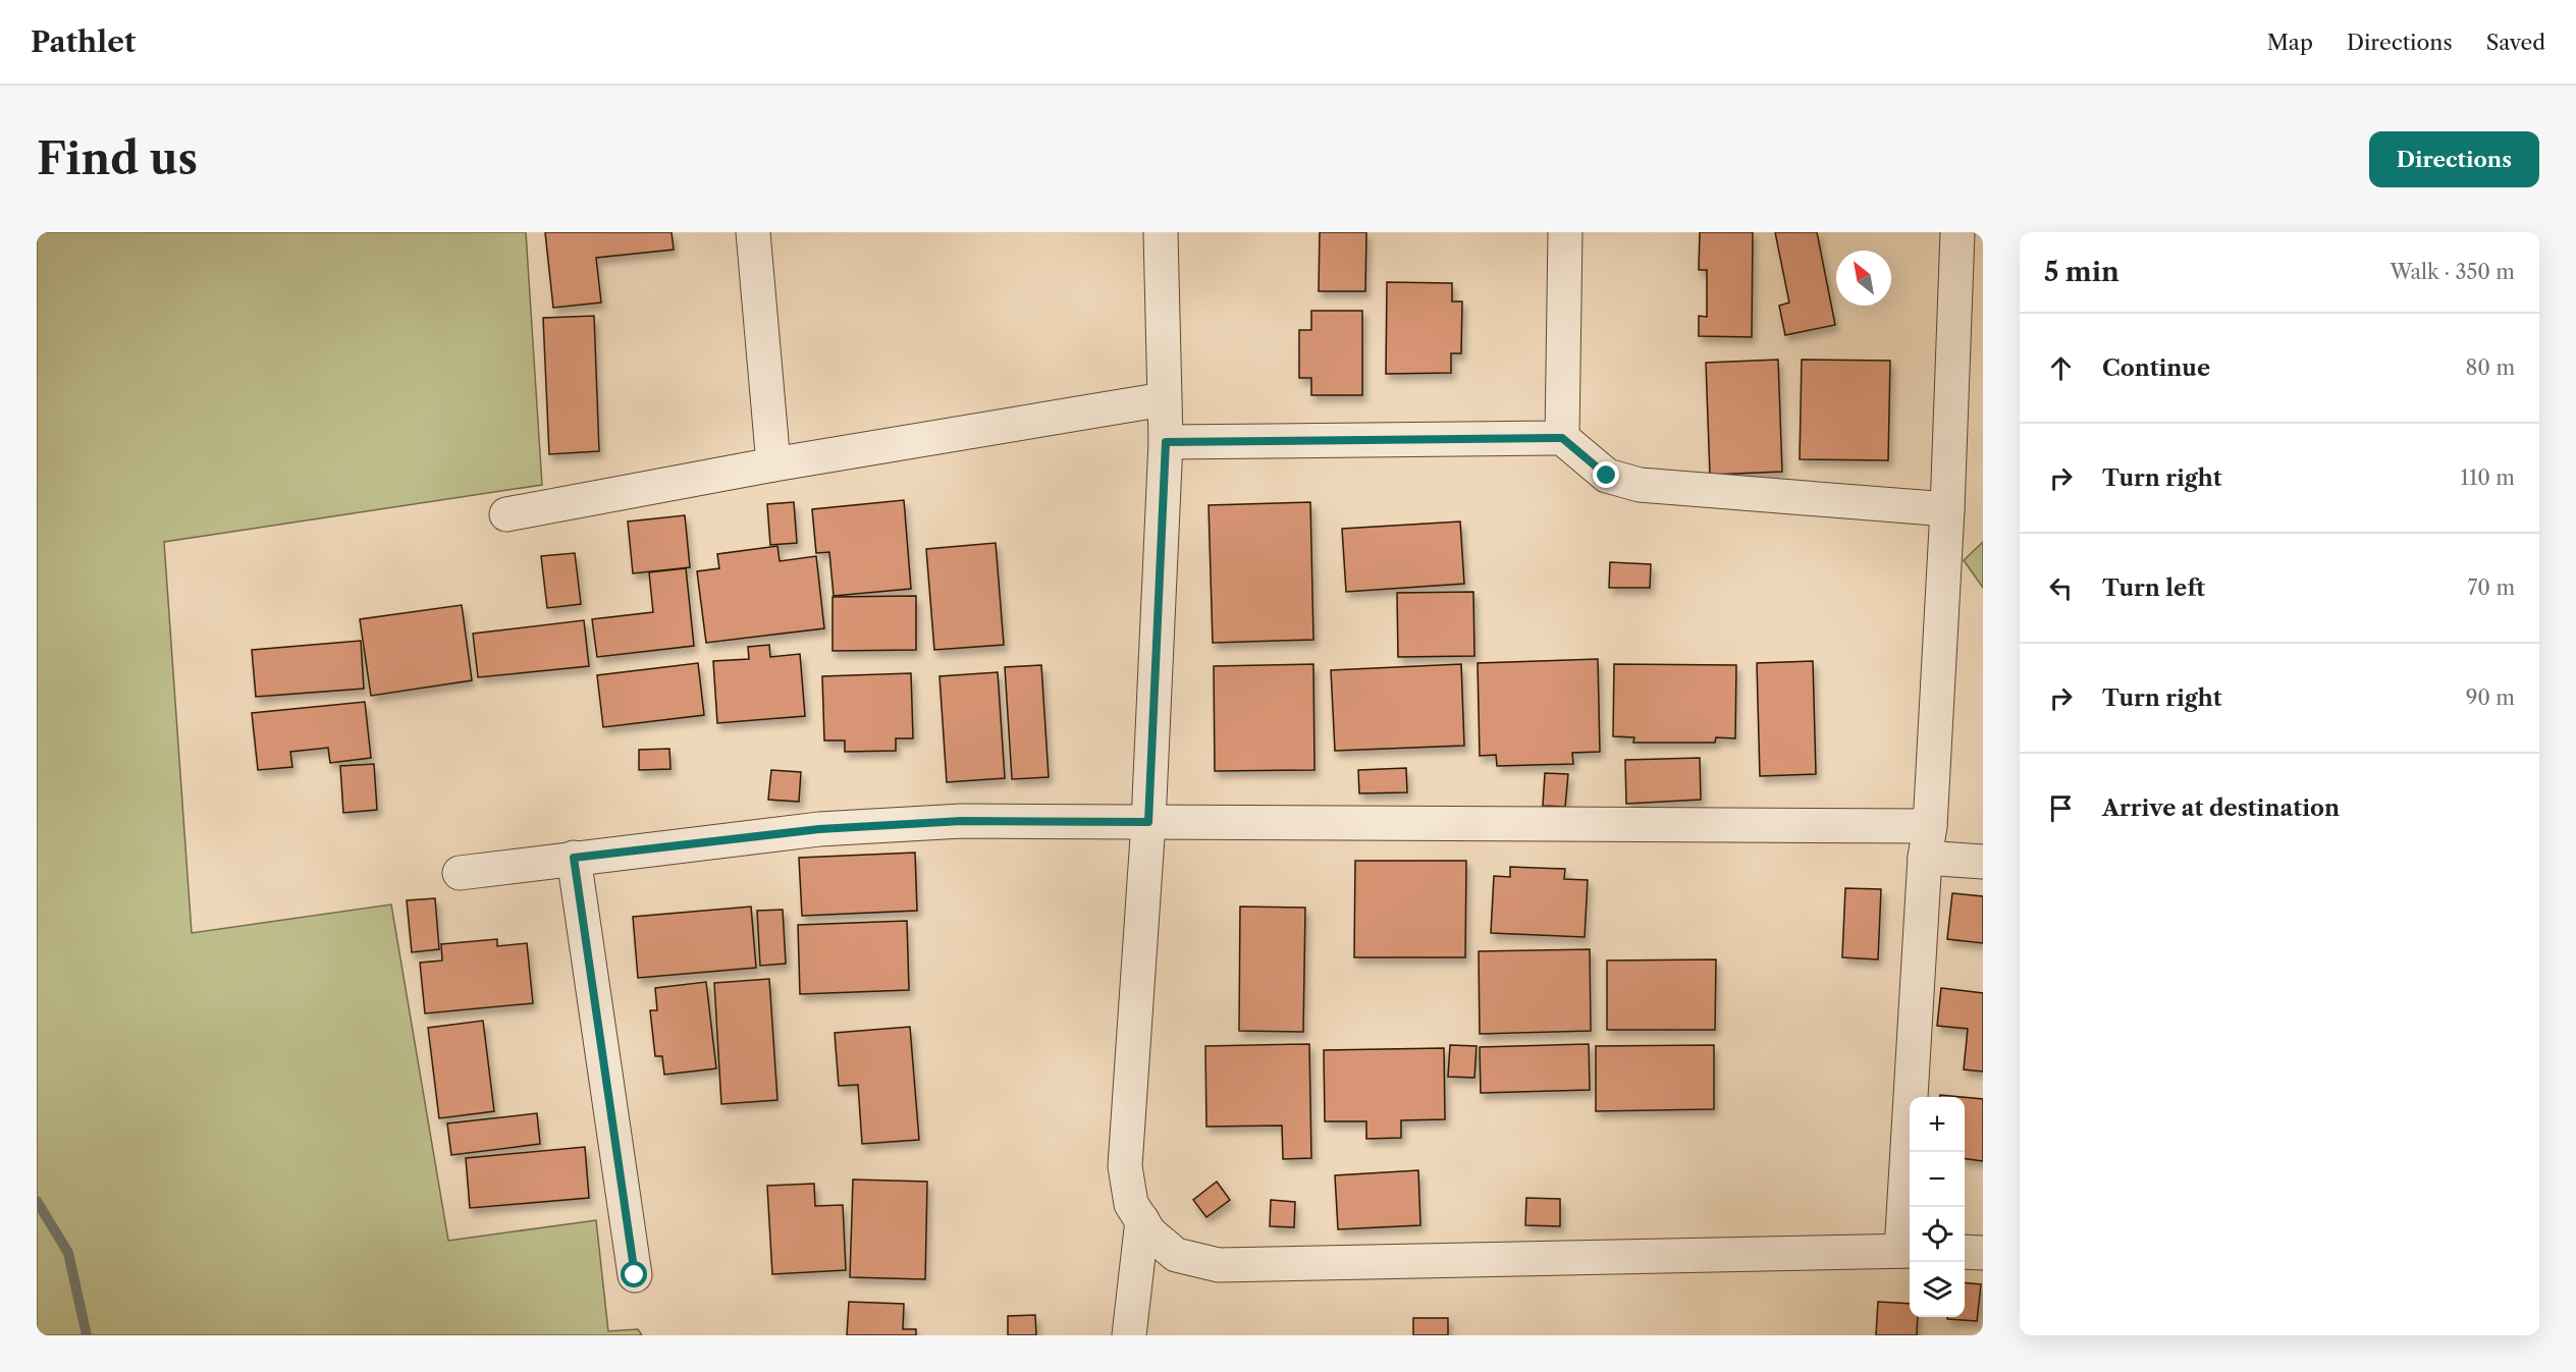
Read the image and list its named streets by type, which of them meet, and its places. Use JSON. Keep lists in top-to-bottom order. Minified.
{"north":"top left","page":{"header":"Pathlet","nav":["Map","Directions","Saved"],"buttons":"Directions","title":"Find us","heading":["5 min","Walk · 350 m"],"list":[["Continue","80 m"],["Turn right","110 m"],["Turn left","70 m"],["Turn right","90 m"],"Arrive at destination"],"map_buttons":["+","−"]}}
